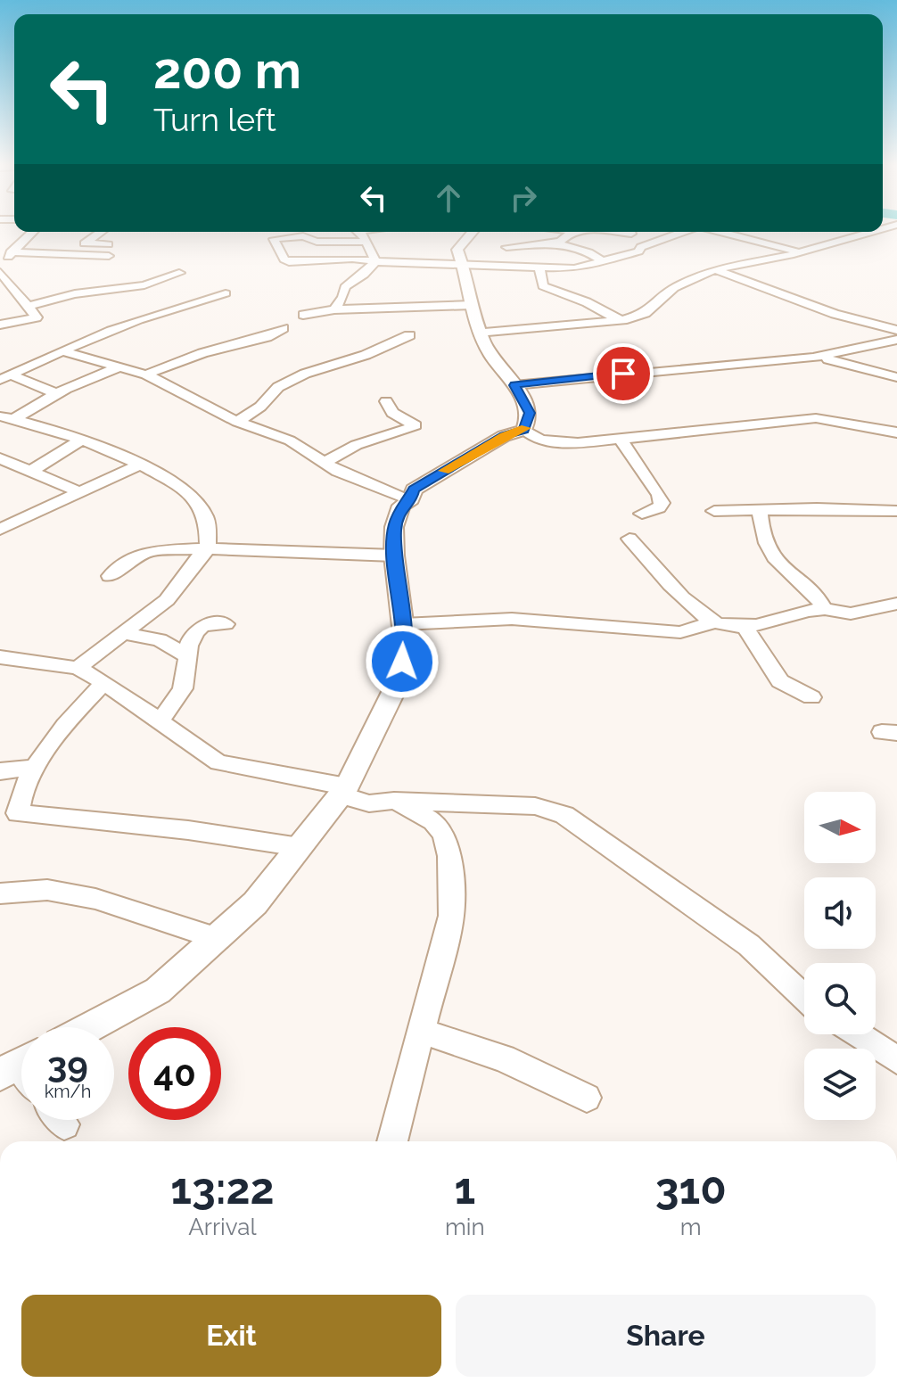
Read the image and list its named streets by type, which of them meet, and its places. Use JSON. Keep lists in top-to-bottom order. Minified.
{"north":"right","page":{"turn":["200 m","Turn left"],"speed":"39 km/h","limit":"40","eta":["13:22","Arrival","1","min","310","m"],"buttons":["Exit","Share"]}}
